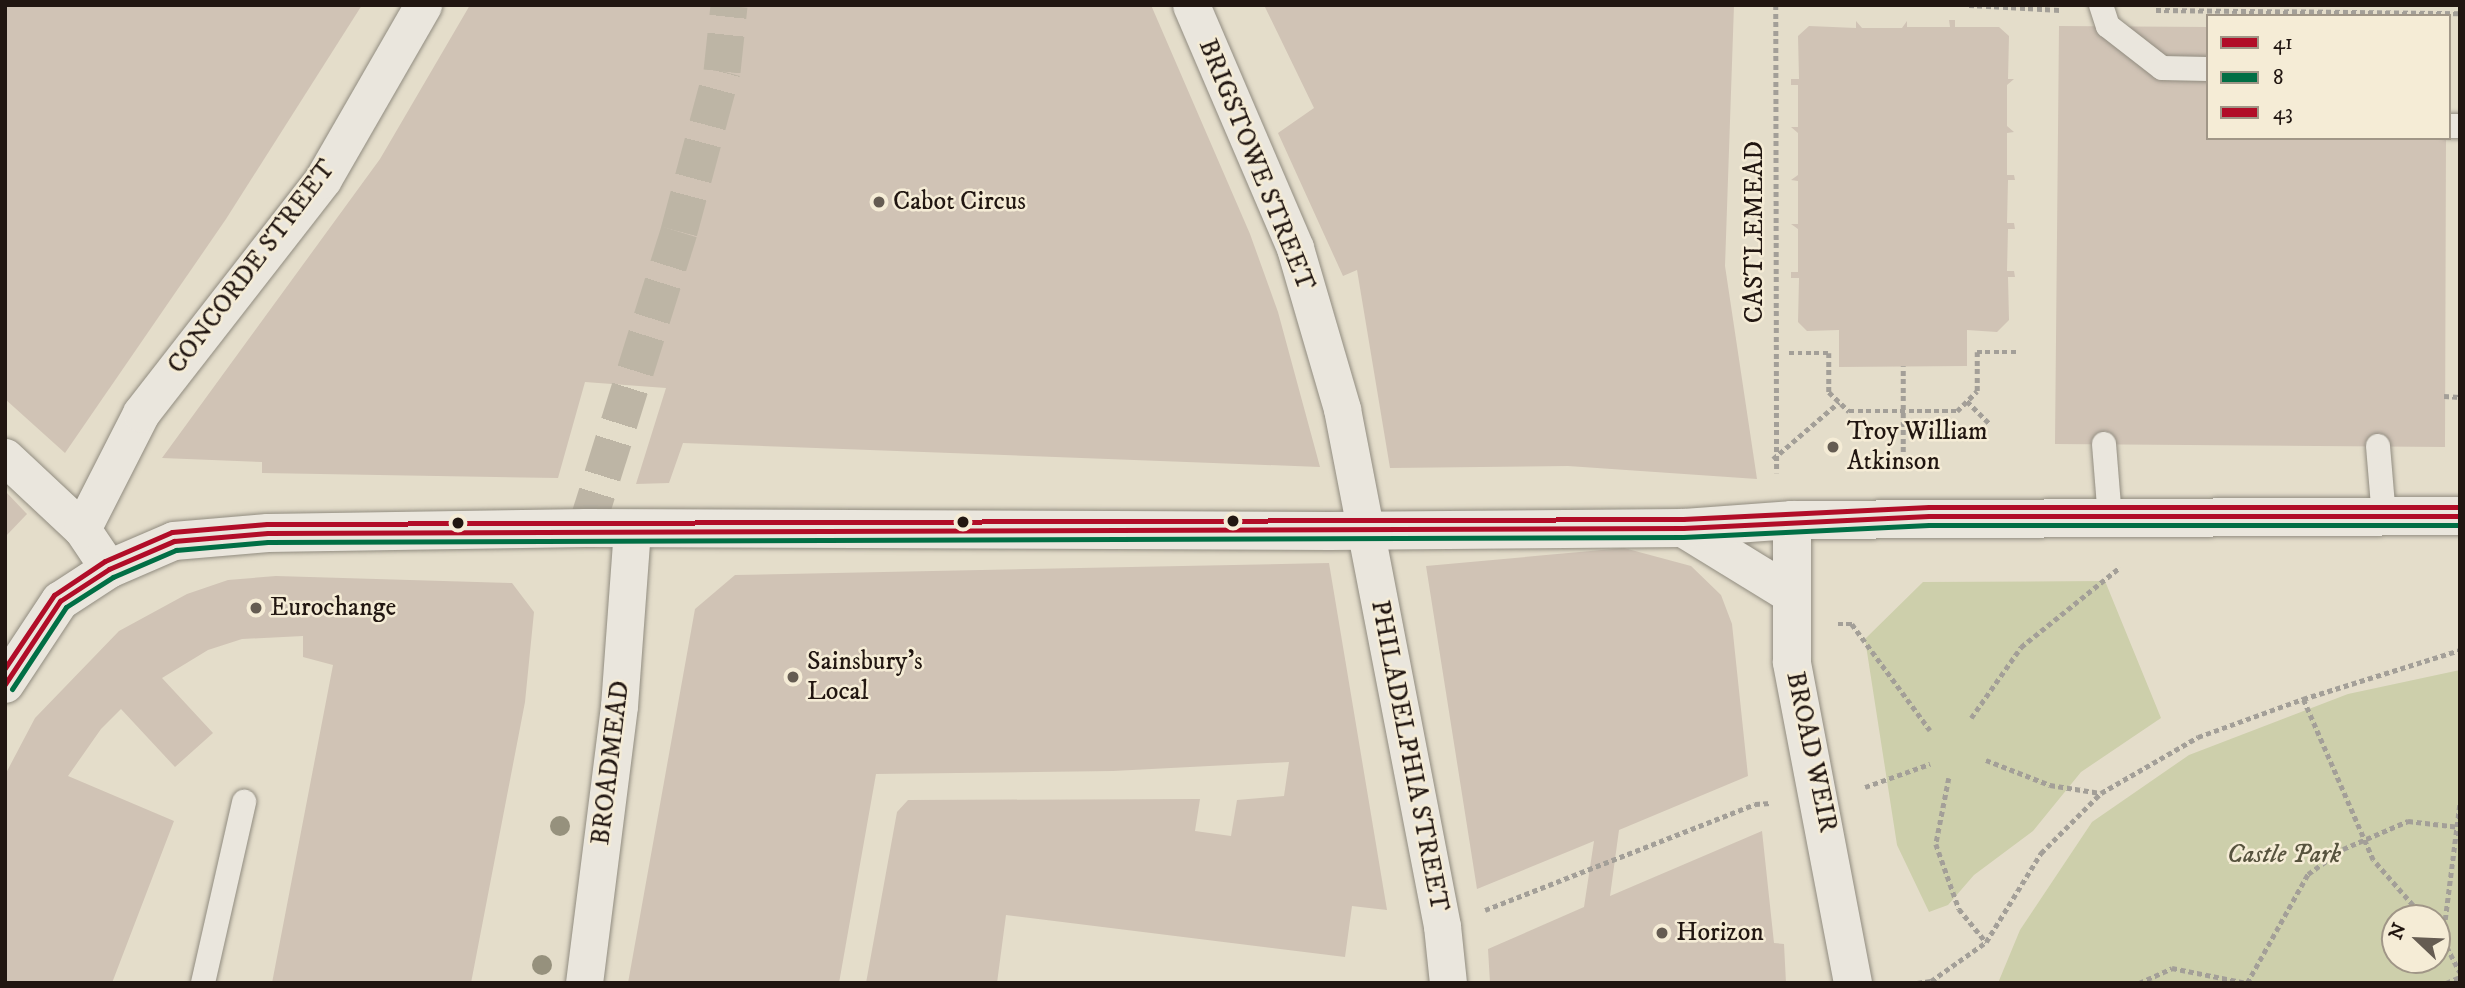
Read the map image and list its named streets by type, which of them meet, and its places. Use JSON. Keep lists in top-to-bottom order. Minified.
{"streets":{"street":["BRIGSTOWE STREET","CONCORDE STREET","BROAD WEIR","PHILADELPHIA STREET","BROADMEAD"],"path":["CASTLEMEAD"]},"crossings":[["BRIGSTOWE STREET","PHILADELPHIA STREET"]],"parks":["Castle Park"],"places":["Cabot Circus","Troy William Atkinson","Eurochange","Sainsbury's Local","Horizon"],"lines":["transit line 43","transit line 41","transit line 8"],"legend":["41","8","43"],"north":"top left"}
